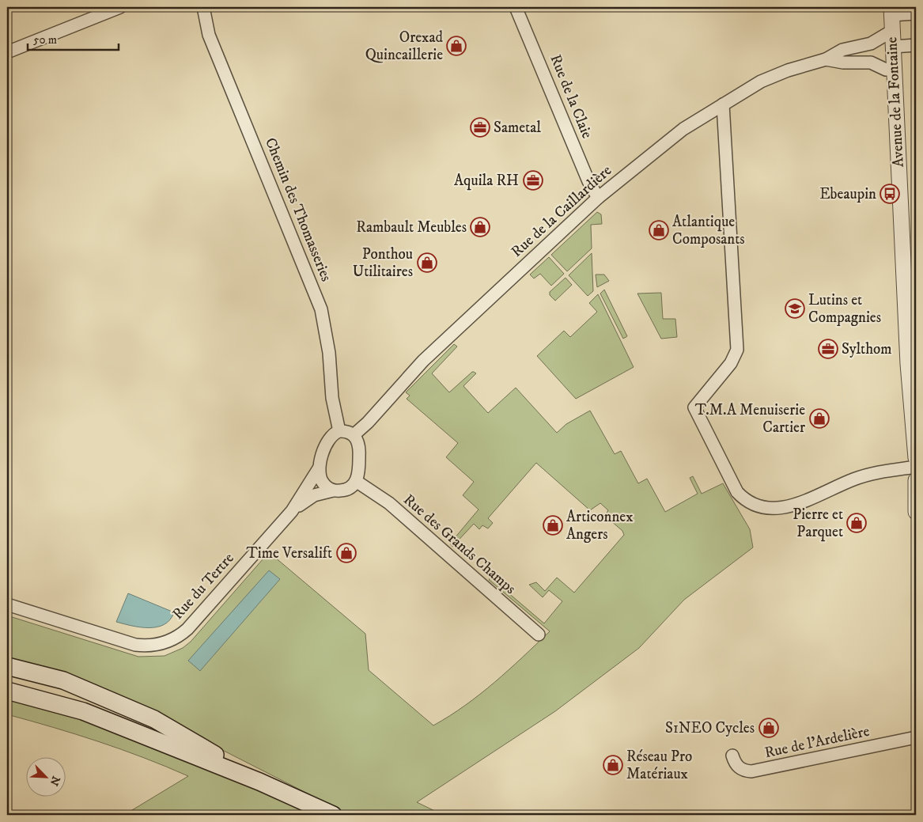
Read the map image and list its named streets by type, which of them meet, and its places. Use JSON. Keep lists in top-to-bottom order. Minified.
{"streets":{"street":["Rue de la Claie","Avenue de la Fontaine","Chemin des Thomasseries","Rue de la Caillardière","Rue des Grands Champs","Rue du Tertre","Rue de l'Ardelière"]},"crossings":[["Rue de la Claie","Rue de la Caillardière"],["Avenue de la Fontaine","Rue de la Caillardière"],["Chemin des Thomasseries","Rue de la Caillardière"],["Chemin des Thomasseries","Rue des Grands Champs"],["Chemin des Thomasseries","Rue du Tertre"],["Rue de la Caillardière","Rue des Grands Champs"],["Rue de la Caillardière","Rue du Tertre"],["Rue des Grands Champs","Rue du Tertre"]],"places":{"shop":["Orexad Quincaillerie","Rambault Meubles","Atlantique Composants","Ponthou Utilitaires","T.M.A Menuiserie Cartier","Pierre et Parquet","Articonnex Angers","Time Versalift","S1NEO Cycles","Réseau Pro Matériaux"],"office":["Sametal","Aquila RH","Sylthom"],"bus stop":["Ebeaupin"],"school or university":["Lutins et Compagnies"]},"scale_bar":"50 m","north":"bottom right"}
